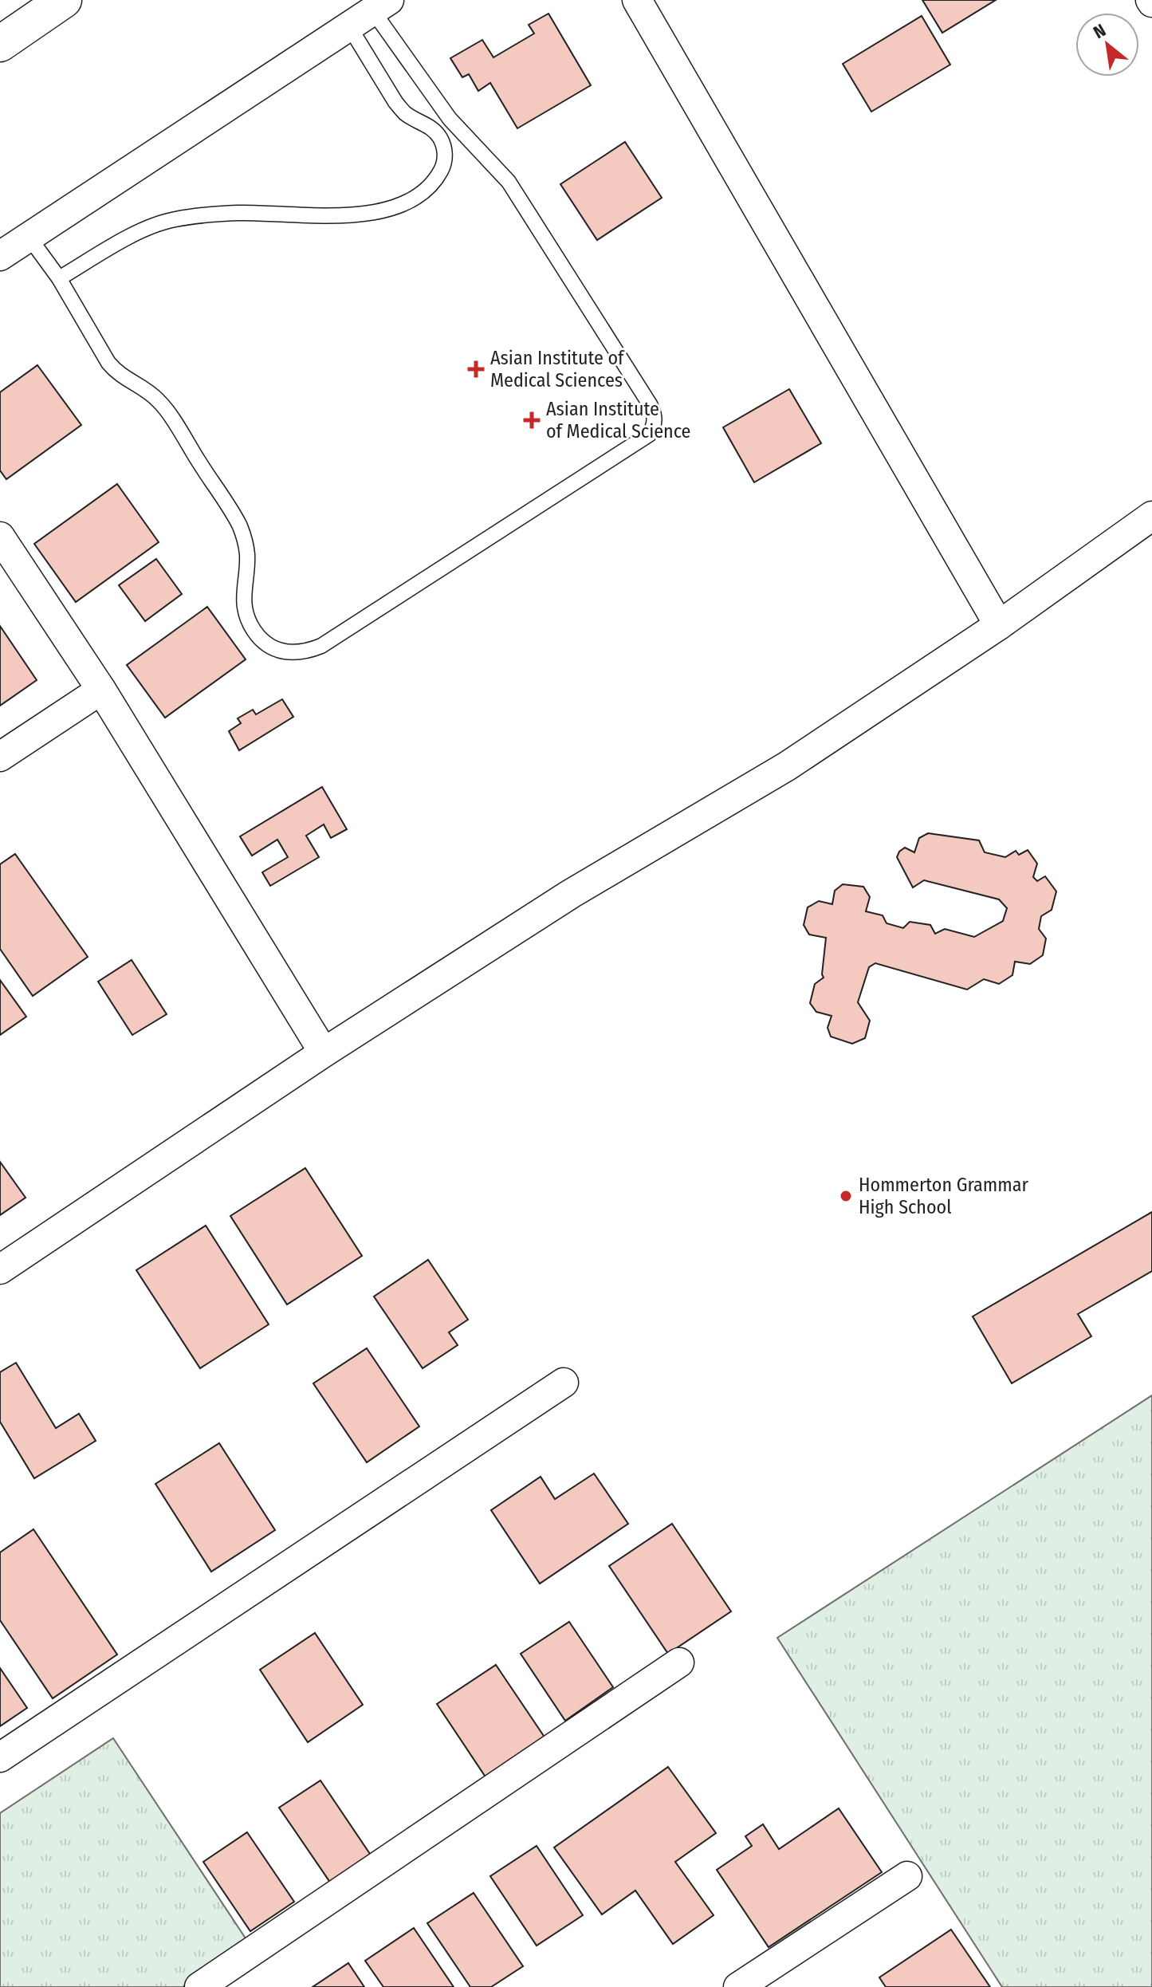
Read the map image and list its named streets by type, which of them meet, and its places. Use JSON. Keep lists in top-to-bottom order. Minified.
{"places":{"health":["Asian Institute of Medical Sciences","Asian Institute of Medical Science"],"other":["Hommerton Grammar High School"]},"north":"top left"}
